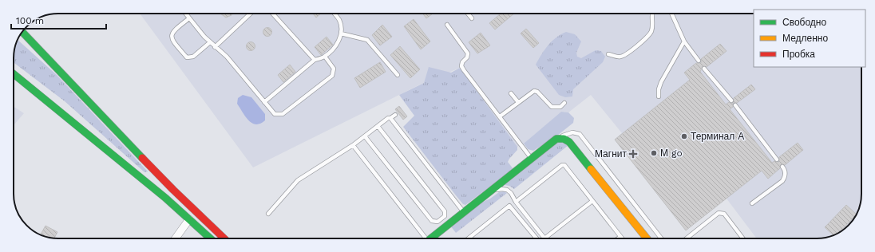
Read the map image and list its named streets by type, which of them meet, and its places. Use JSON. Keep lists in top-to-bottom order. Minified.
{"places":{"other":["Терминал А","М go"],"health":["Магнит"]},"legend":["Свободно","Медленно","Пробка"],"scale_bar":"100 m"}
